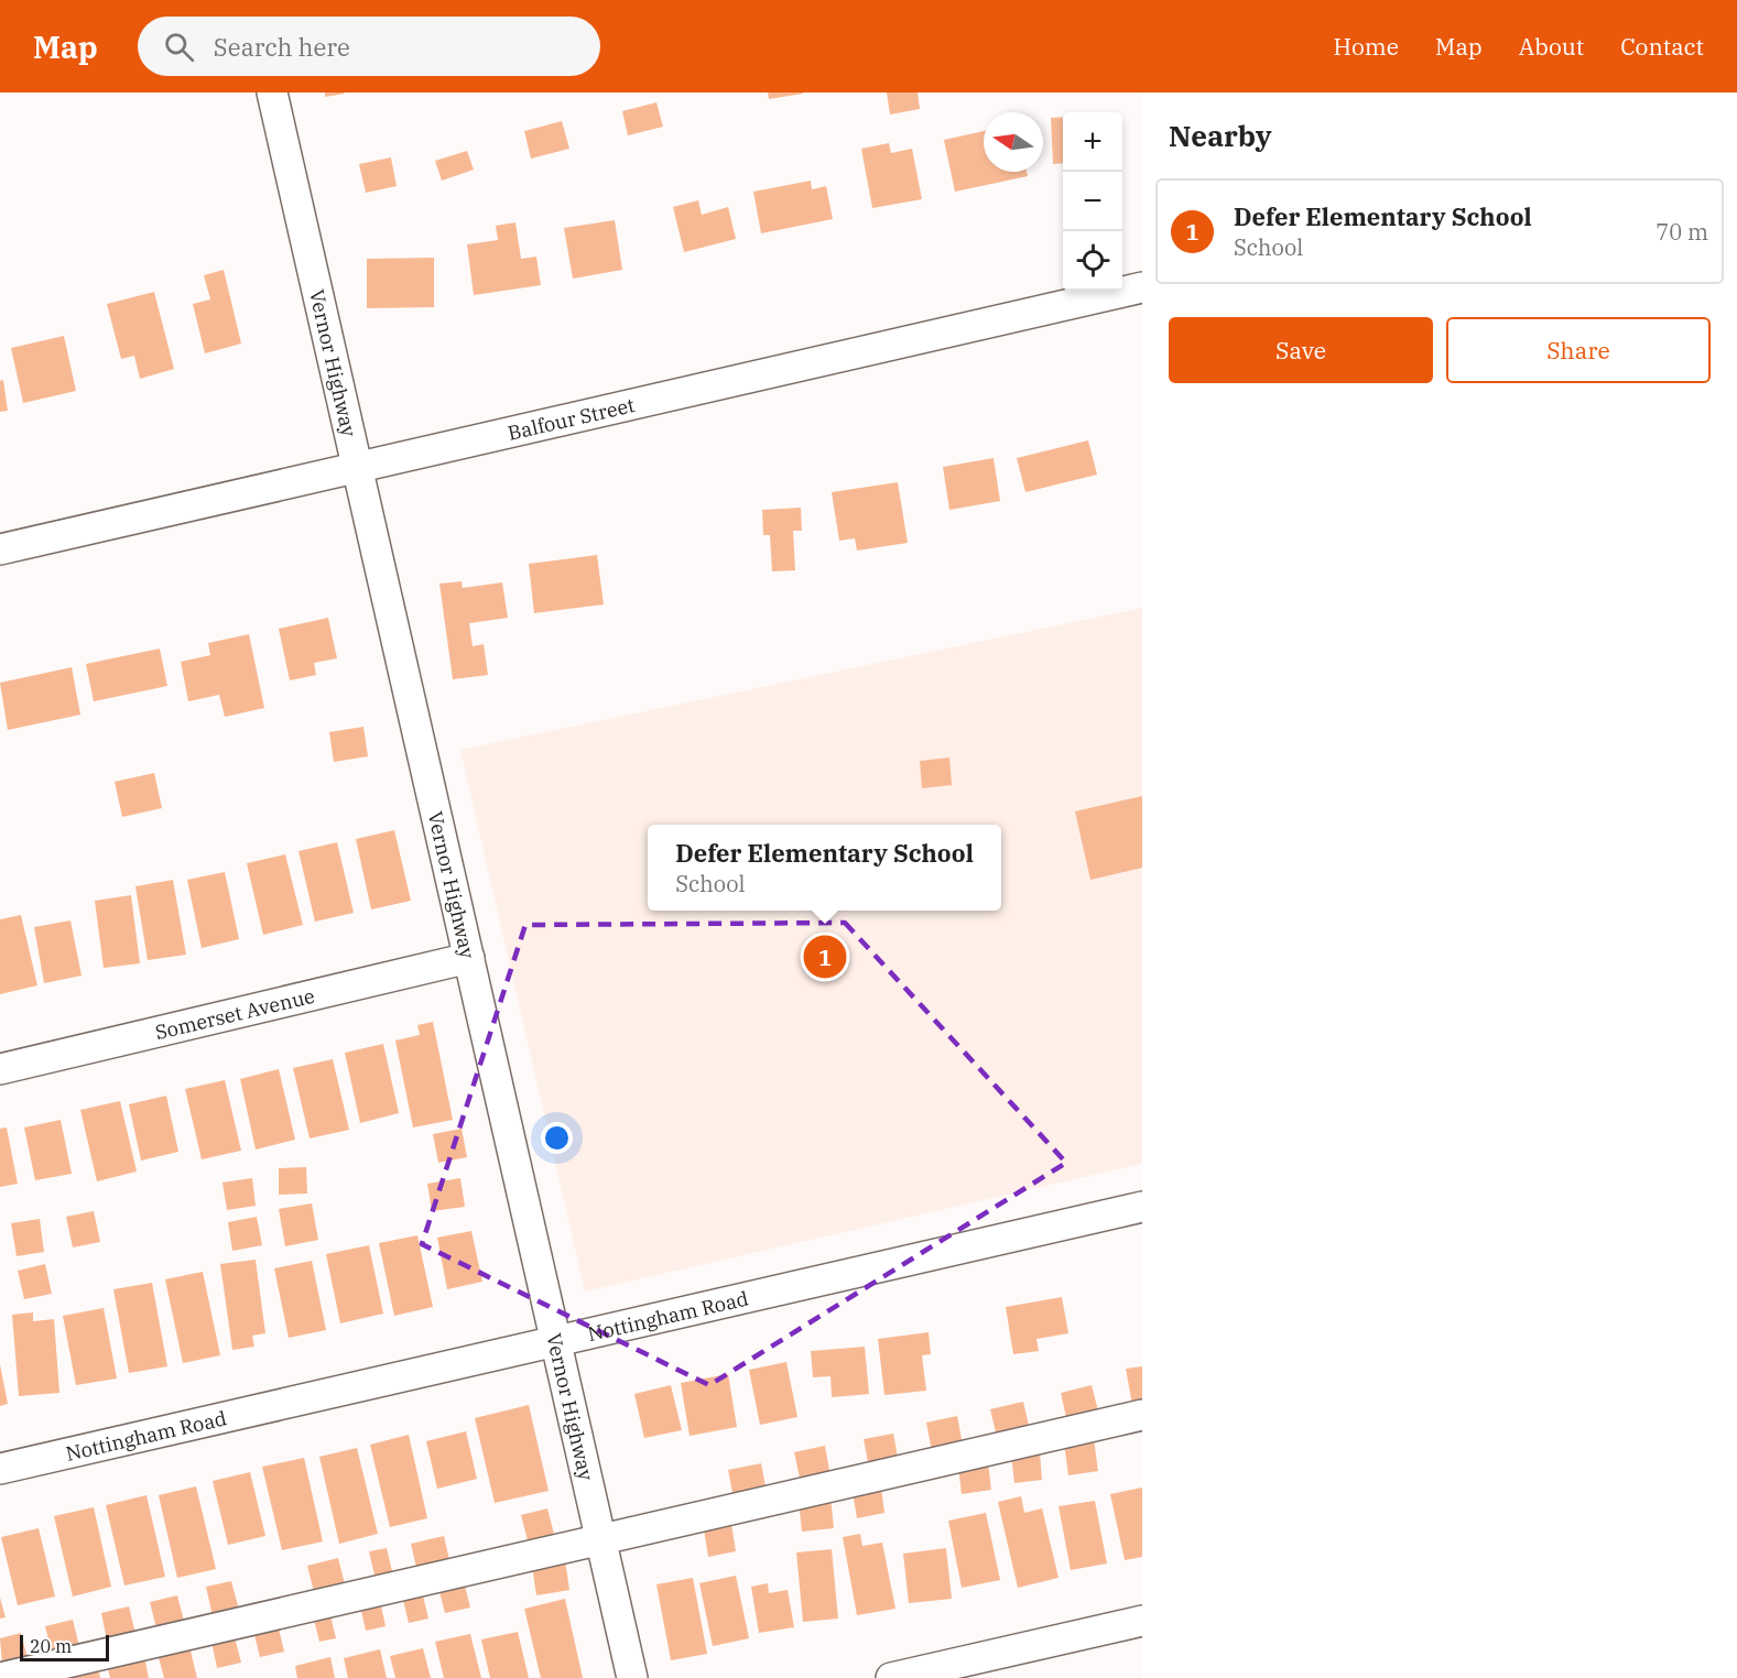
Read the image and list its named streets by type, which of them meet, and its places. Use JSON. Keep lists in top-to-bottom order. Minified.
{"streets":{"street":["Vernor Highway","Balfour Street","Somerset Avenue","Nottingham Road"]},"crossings":[["Vernor Highway","Balfour Street"],["Vernor Highway","Somerset Avenue"],["Vernor Highway","Nottingham Road"]],"scale_bar":"20 m","north":"left","page":{"header":"Map","search":"Search here","nav":["Home","Map","About","Contact"],"heading":"Nearby","map_buttons":["+","−"],"list":[{"mark":"1","name":"Defer Elementary School","note":"School","value":"70 m"}],"buttons":["Save","Share"],"popup":["Defer Elementary School","School"],"pins":"1","scale":"20 m"}}
